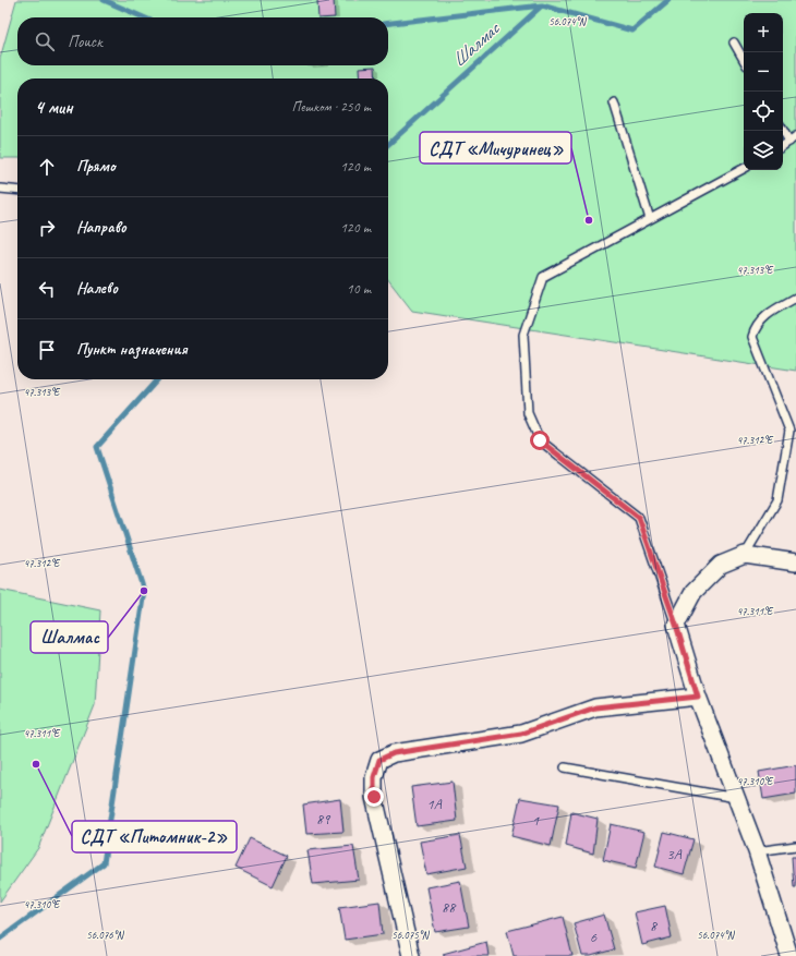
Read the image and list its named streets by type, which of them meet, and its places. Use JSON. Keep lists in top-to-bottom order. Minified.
{"water":["Шалмас"],"places":["СДТ «Мичуринец»","Шалмас","СДТ «Питомник-2»"],"house_numbers":["1А","89","1","3А","88","8","6"],"page":{"map_buttons":["+","−"],"search":"Поиск","heading":["4 мин","Пешком · 250 m"],"list":[["Прямо","120 m"],["Направо","120 m"],["Налево","10 m"],"Пункт назначения"]},"coordinates":["56.074°N","47.313°E","47.312°E","47.311°E","47.310°E","56.076°N","56.075°N"]}
